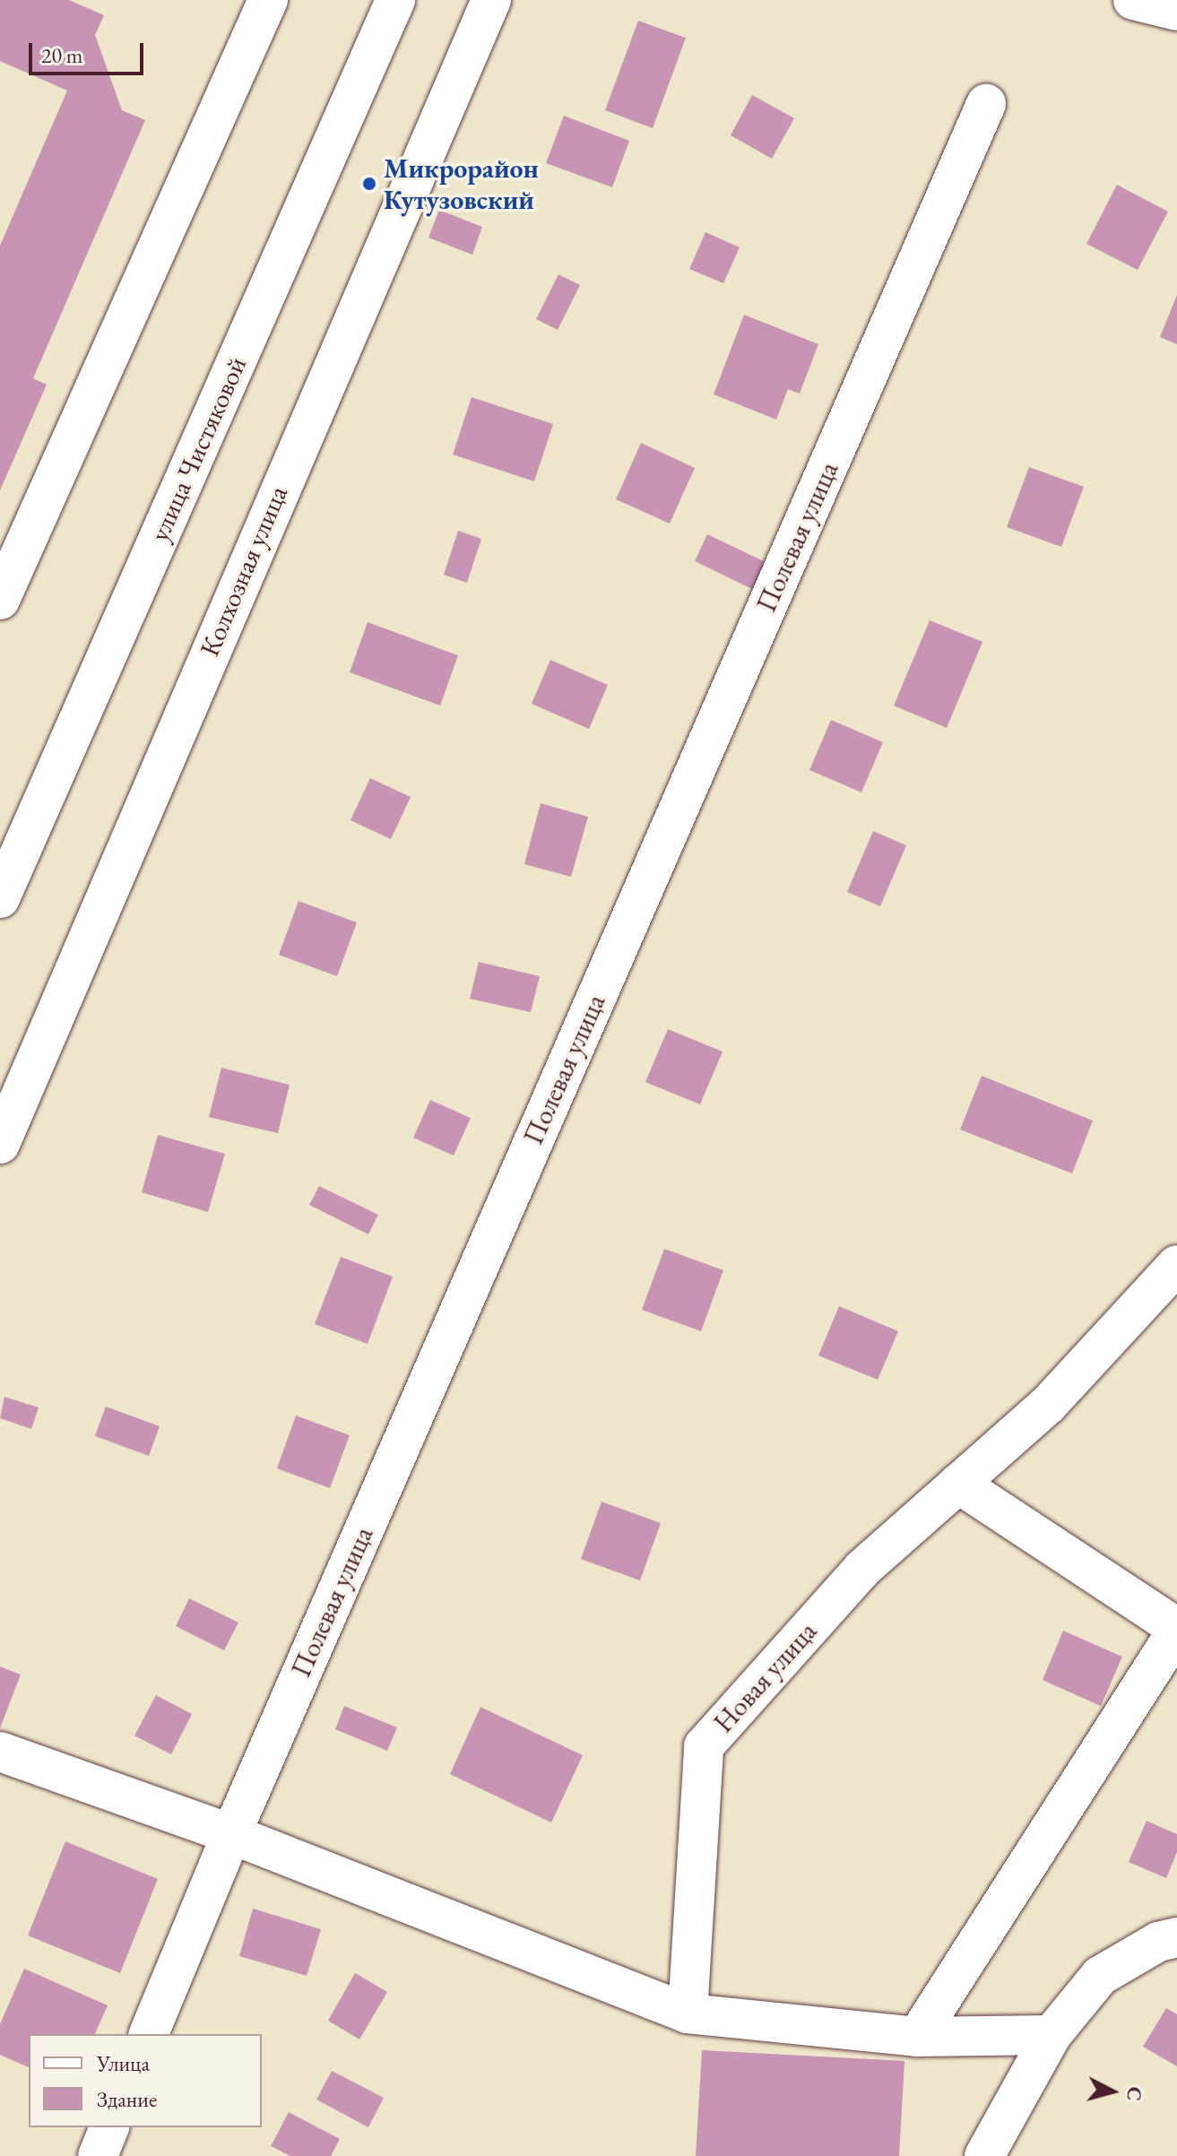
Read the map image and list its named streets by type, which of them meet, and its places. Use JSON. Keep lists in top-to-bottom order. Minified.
{"streets":{"street":["улица Чистяковой","Полевая улица","Колхозная улица","Новая улица"]},"places":["Микрорайон Кутузовский"],"legend":["Улица","Здание"],"scale_bar":"20 m","north":"right"}
